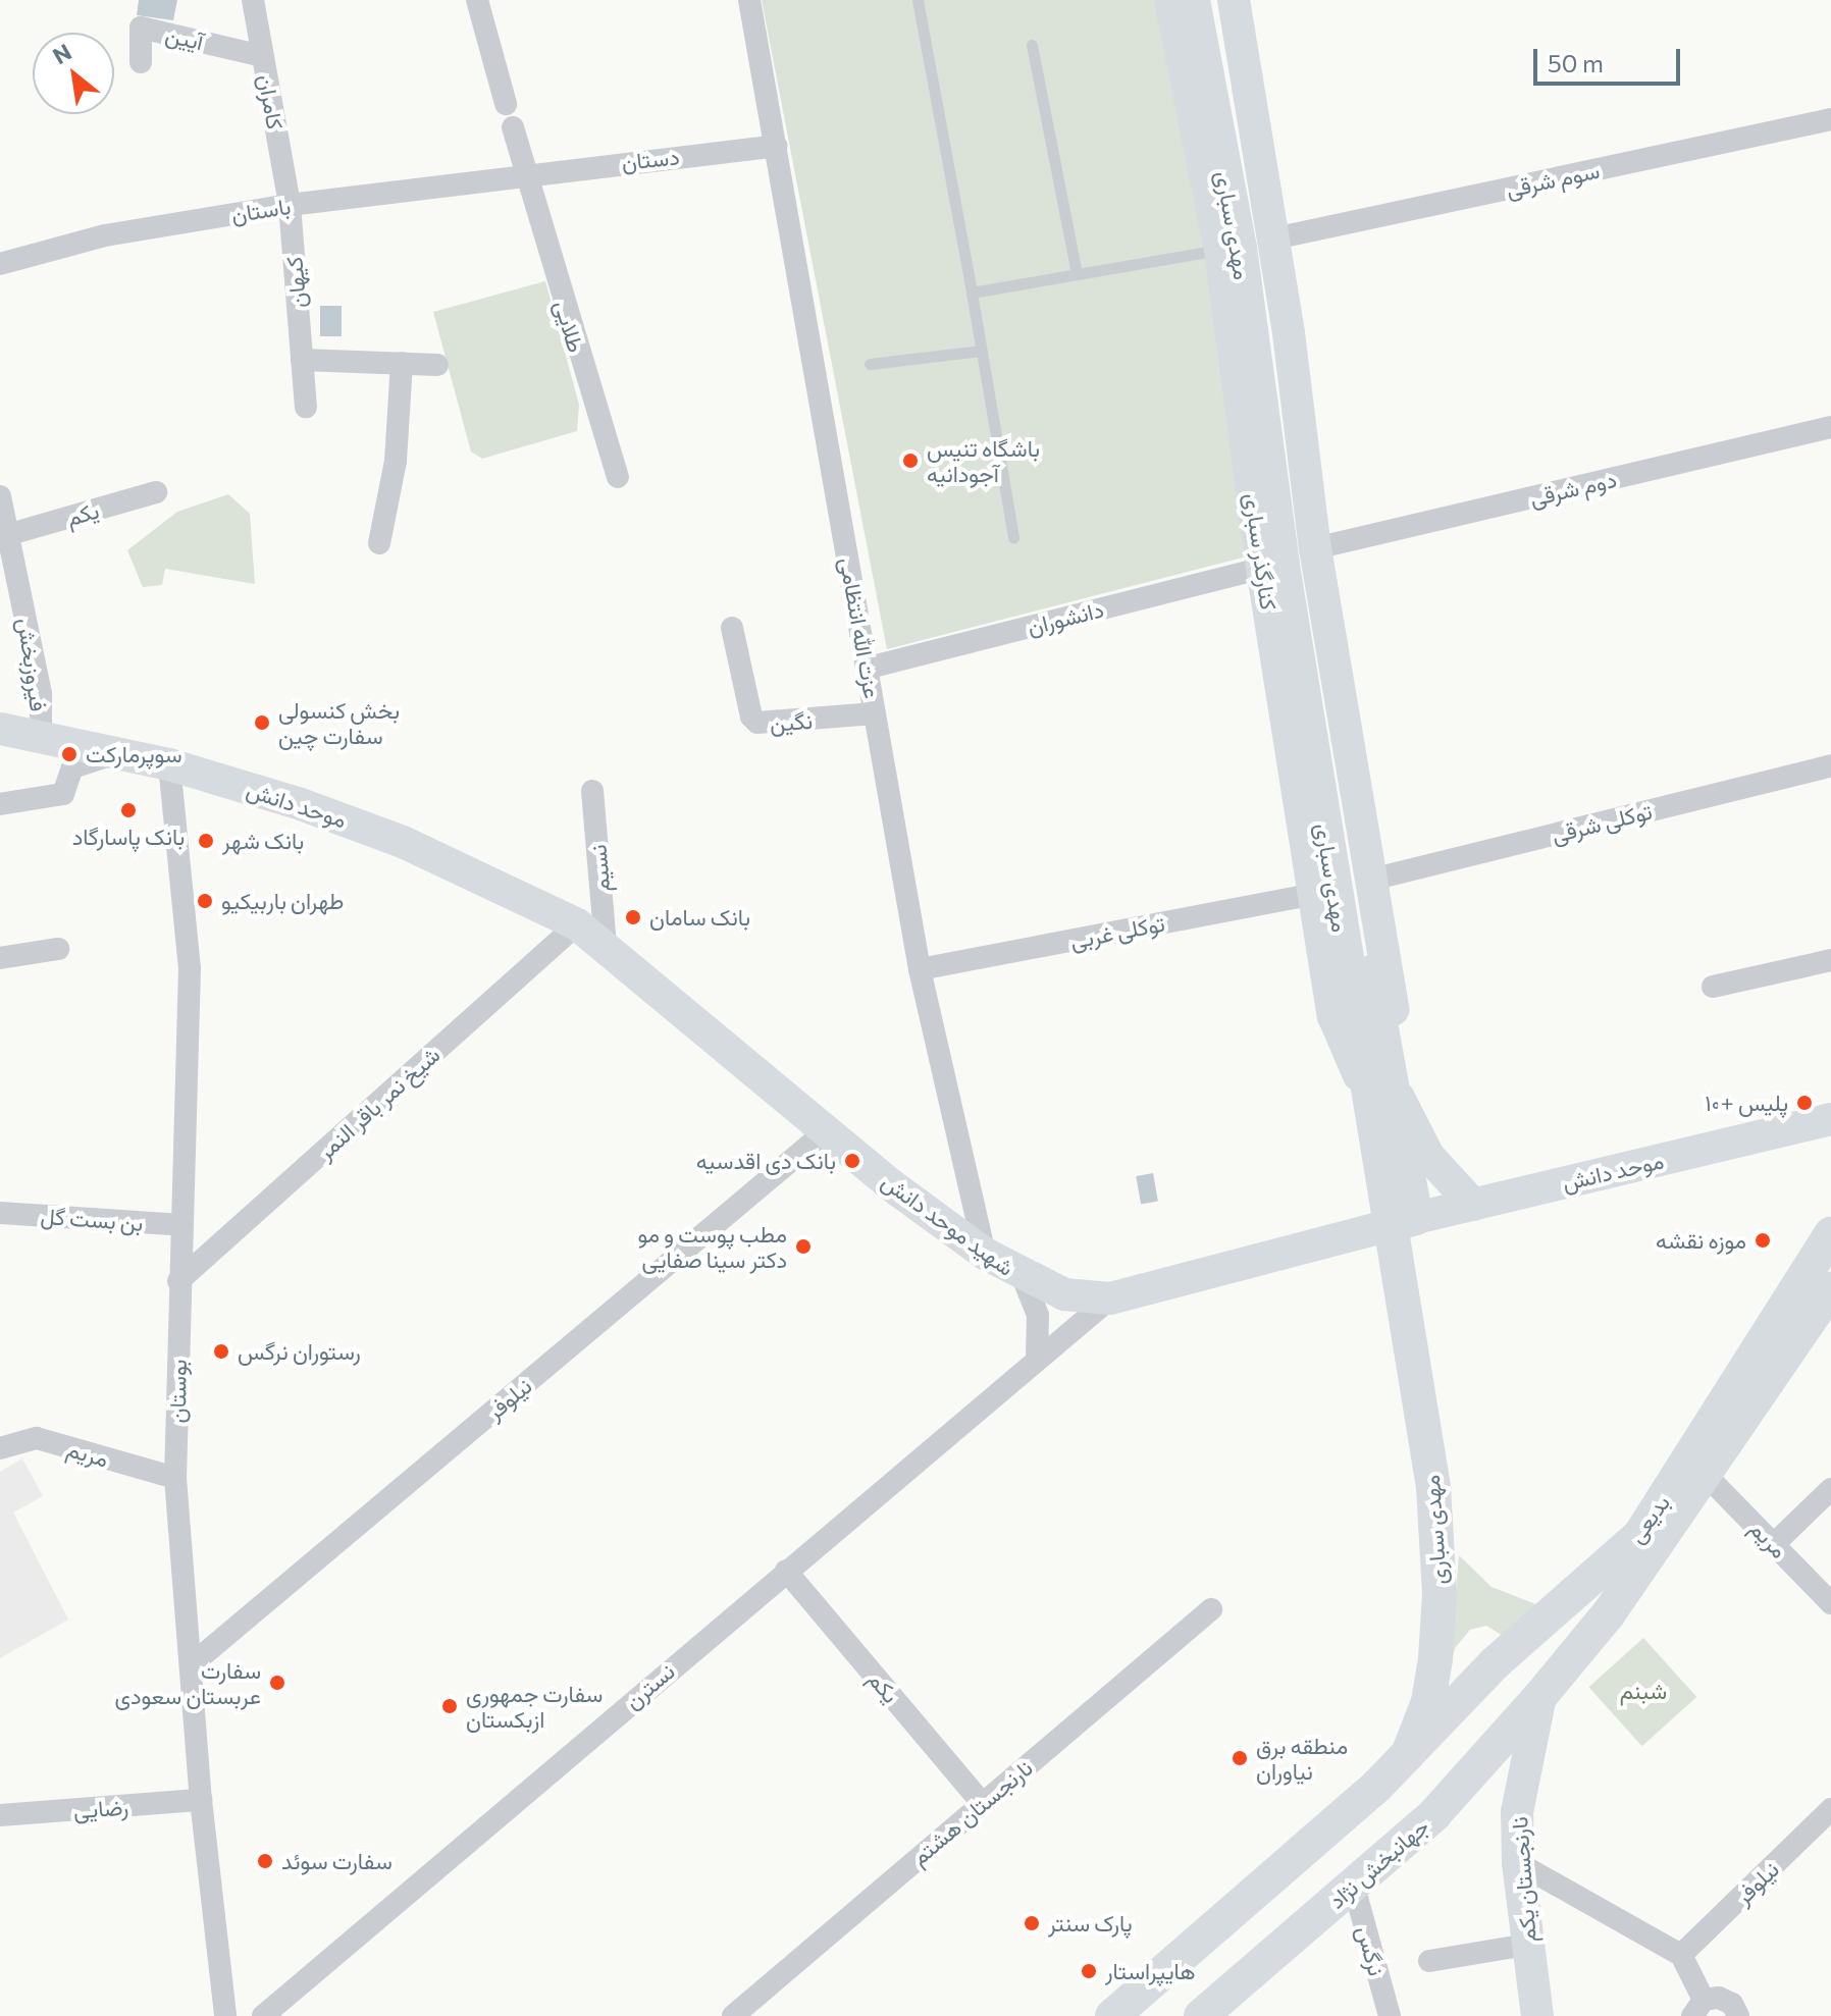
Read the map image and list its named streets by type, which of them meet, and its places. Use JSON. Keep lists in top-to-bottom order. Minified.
{"streets":{"main road":["مهدی سباری","کنارگذر سباری","موحد دانش","شهید موحد دانش","بدیعی","جهانبخش نژاد","نارنجستان یکم"],"street":["آیین","کامران","دستان","سوم شرقی","باستان","کیهان","طلایی","دوم شرقی","یکم","دانشوران","عزت الله انتظامی","فیروزبخش","نگین","توکلی شرقی","نسیم","توکلی غربی","شیخ نمر باقر النمر","بن بست گل","بوستان","نیلوفر","مریم","نسترن","رضایی","نارنجستان هشتم","نرگس"]},"crossings":[["آیین","کامران"],["کامران","باستان"],["کامران","کیهان"],["دستان","باستان"],["دستان","طلایی"],["دستان","عزت الله انتظامی"],["باستان","کیهان"],["باستان","طلایی"],["مهدی سباری","کنارگذر سباری"],["مهدی سباری","موحد دانش"],["مهدی سباری","شهید موحد دانش"],["مهدی سباری","بدیعی"],["یکم","فیروزبخش"],["یکم","نسترن"],["یکم","نارنجستان هشتم"],["کنارگذر سباری","دانشوران"],["کنارگذر سباری","موحد دانش"],["کنارگذر سباری","توکلی غربی"],["دانشوران","عزت الله انتظامی"],["عزت الله انتظامی","نگین"],["عزت الله انتظامی","توکلی غربی"],["عزت الله انتظامی","شهید موحد دانش"],["فیروزبخش","موحد دانش"],["موحد دانش","شیخ نمر باقر النمر"],["موحد دانش","شهید موحد دانش"],["موحد دانش","بوستان"],["نسیم","شهید موحد دانش"],["شیخ نمر باقر النمر","شهید موحد دانش"],["شیخ نمر باقر النمر","بوستان"],["بن بست گل","بوستان"],["شهید موحد دانش","نیلوفر"],["شهید موحد دانش","نسترن"],["بوستان","نیلوفر"],["بوستان","مریم"],["بوستان","رضایی"],["مریم","بدیعی"],["بدیعی","جهانبخش نژاد"],["بدیعی","نارنجستان یکم"],["جهانبخش نژاد","نارنجستان یکم"],["جهانبخش نژاد","نرگس"]],"parks":["شبنم"],"places":["باشگاه تنیس آجودانیه","بخش کنسولی سفارت چین","سوپرمارکت","بانک پاسارگاد","بانک شهر","طهران باربیکیو","بانک سامان","پلیس +۱۰","بانک دی اقدسیه","موزه نقشه","مطب پوست و مو دکتر سینا صفایی","رستوران نرگس","سفارت عربستان سعودی","سفارت جمهوری ازبکستان","منطقه برق نیاوران","سفارت سوئد","پارک سنتر","هایپراستار"],"scale_bar":"50 m","north":"top left"}
